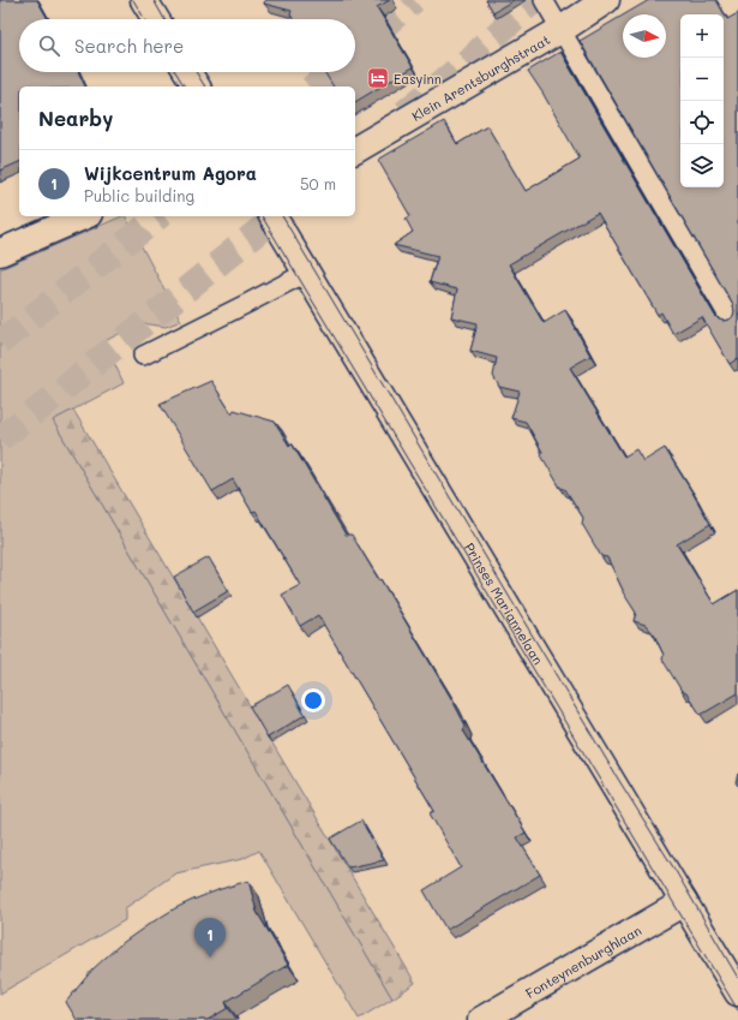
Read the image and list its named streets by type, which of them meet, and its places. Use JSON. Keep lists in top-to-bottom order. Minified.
{"streets":{"street":["Klein Arentsburghstraat","Prinses Mariannelaan","Fonteynenburghlaan"]},"crossings":[["Prinses Mariannelaan","Fonteynenburghlaan"]],"places":{"hotel":["Easyinn"]},"north":"right","page":{"map_buttons":["+","−"],"search":"Search here","heading":"Nearby","list":[{"mark":"1","name":"Wijkcentrum Agora","note":"Public building","value":"50 m"}],"pins":"1"}}
